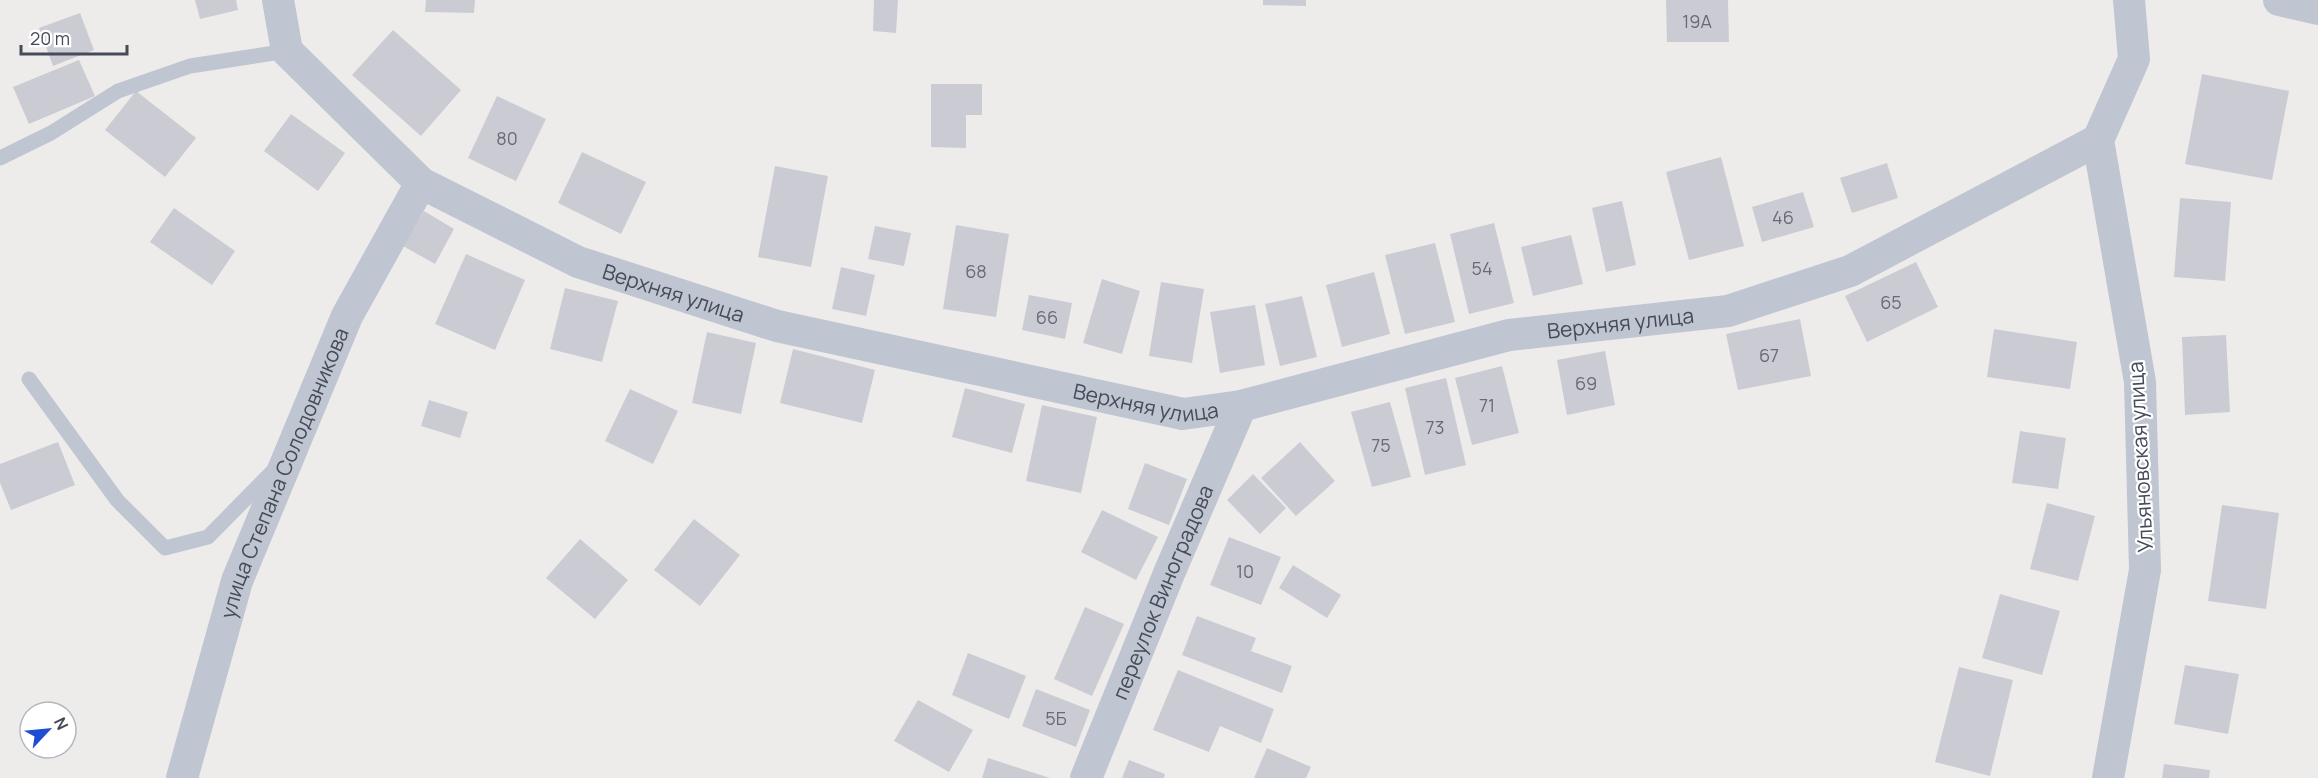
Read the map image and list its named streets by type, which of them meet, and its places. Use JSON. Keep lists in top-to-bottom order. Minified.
{"streets":{"street":["Верхняя улица","Ульяновская улица","улица Степана Солодовникова","переулок Виноградова"]},"crossings":[["Верхняя улица","Ульяновская улица"],["Верхняя улица","улица Степана Солодовникова"],["Верхняя улица","переулок Виноградова"]],"house_numbers":["19А","80","46","54","68","65","66","67","69","71","73","75","10","5Б"],"scale_bar":"20 m","north":"top right"}
